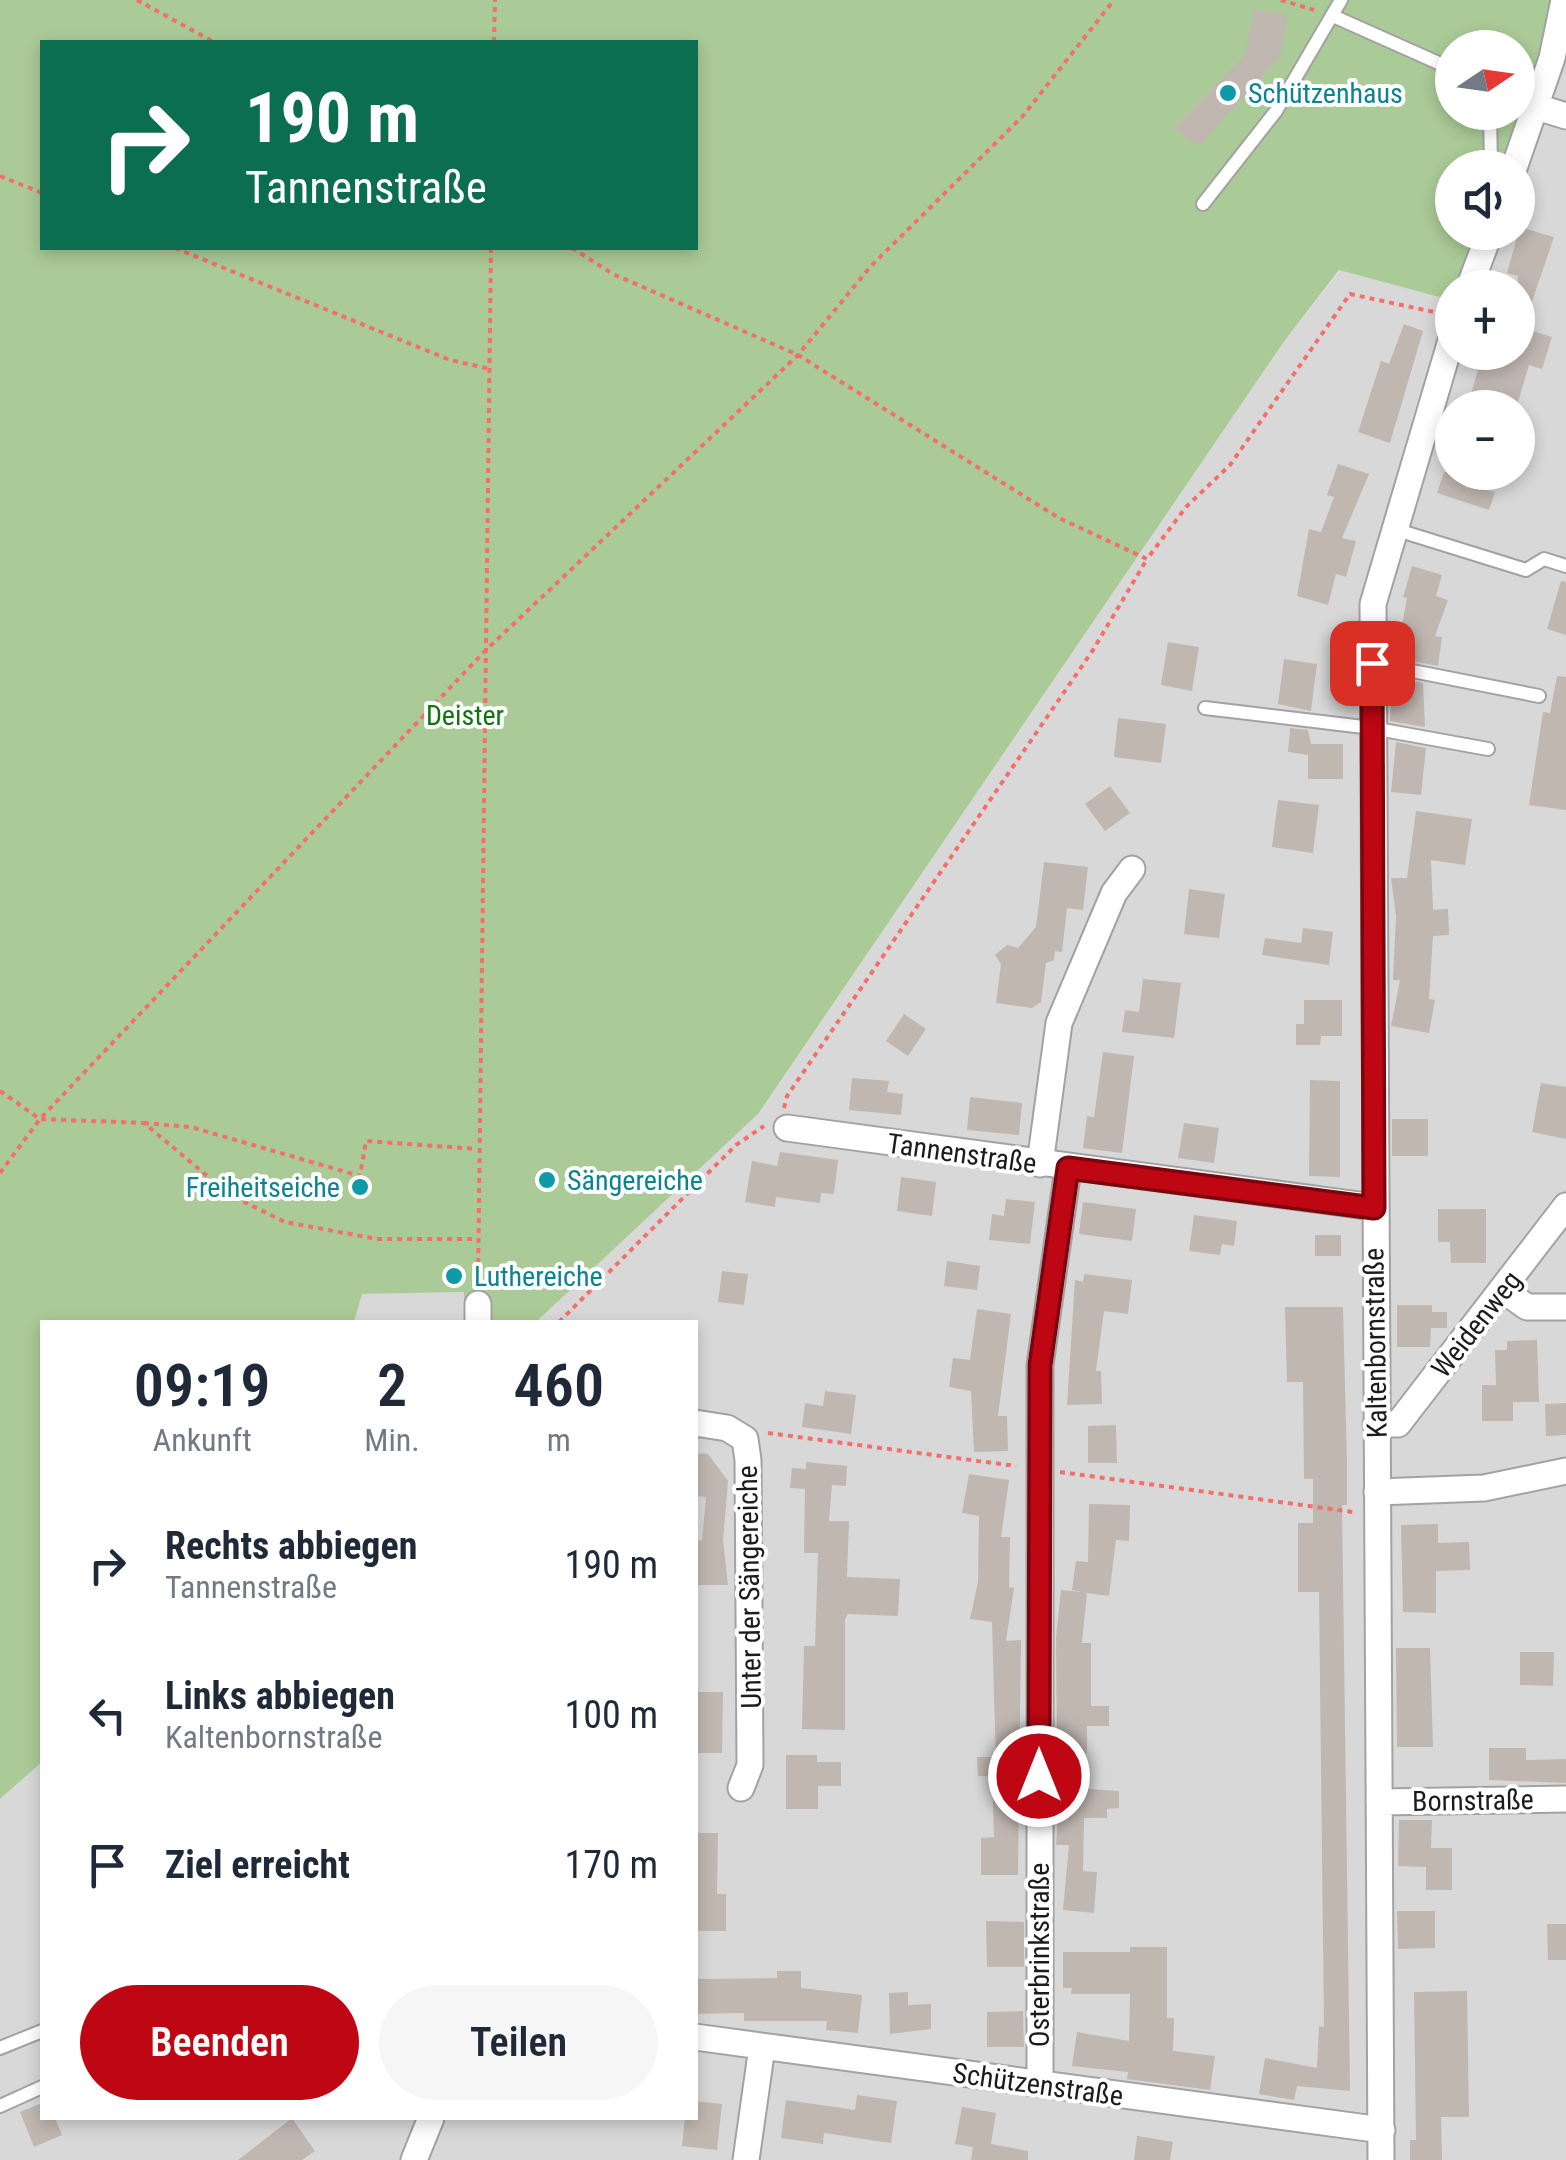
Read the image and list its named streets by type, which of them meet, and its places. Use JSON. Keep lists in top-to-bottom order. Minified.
{"streets":{"street":["Tannenstraße","Weidenweg","Kaltenbornstraße","Unter der Sängereiche","Bornstraße","Osterbrinkstraße","Schützenstraße"]},"crossings":[["Tannenstraße","Kaltenbornstraße"],["Tannenstraße","Osterbrinkstraße"],["Weidenweg","Kaltenbornstraße"],["Kaltenbornstraße","Bornstraße"],["Kaltenbornstraße","Schützenstraße"],["Osterbrinkstraße","Schützenstraße"]],"parks":["Deister"],"places":["Schützenhaus","Sängereiche","Freiheitseiche","Luthereiche"],"north":"right","page":{"map_buttons":["+","−"],"turn":["190 m","Tannenstraße"],"eta":["09:19","Ankunft","2","Min.","460","m"],"list":[{"name":"Rechts abbiegen","note":"Tannenstraße","value":"190 m"},{"name":"Links abbiegen","note":"Kaltenbornstraße","value":"100 m"},{"name":"Ziel erreicht","value":"170 m"}],"buttons":["Beenden","Teilen"]}}
